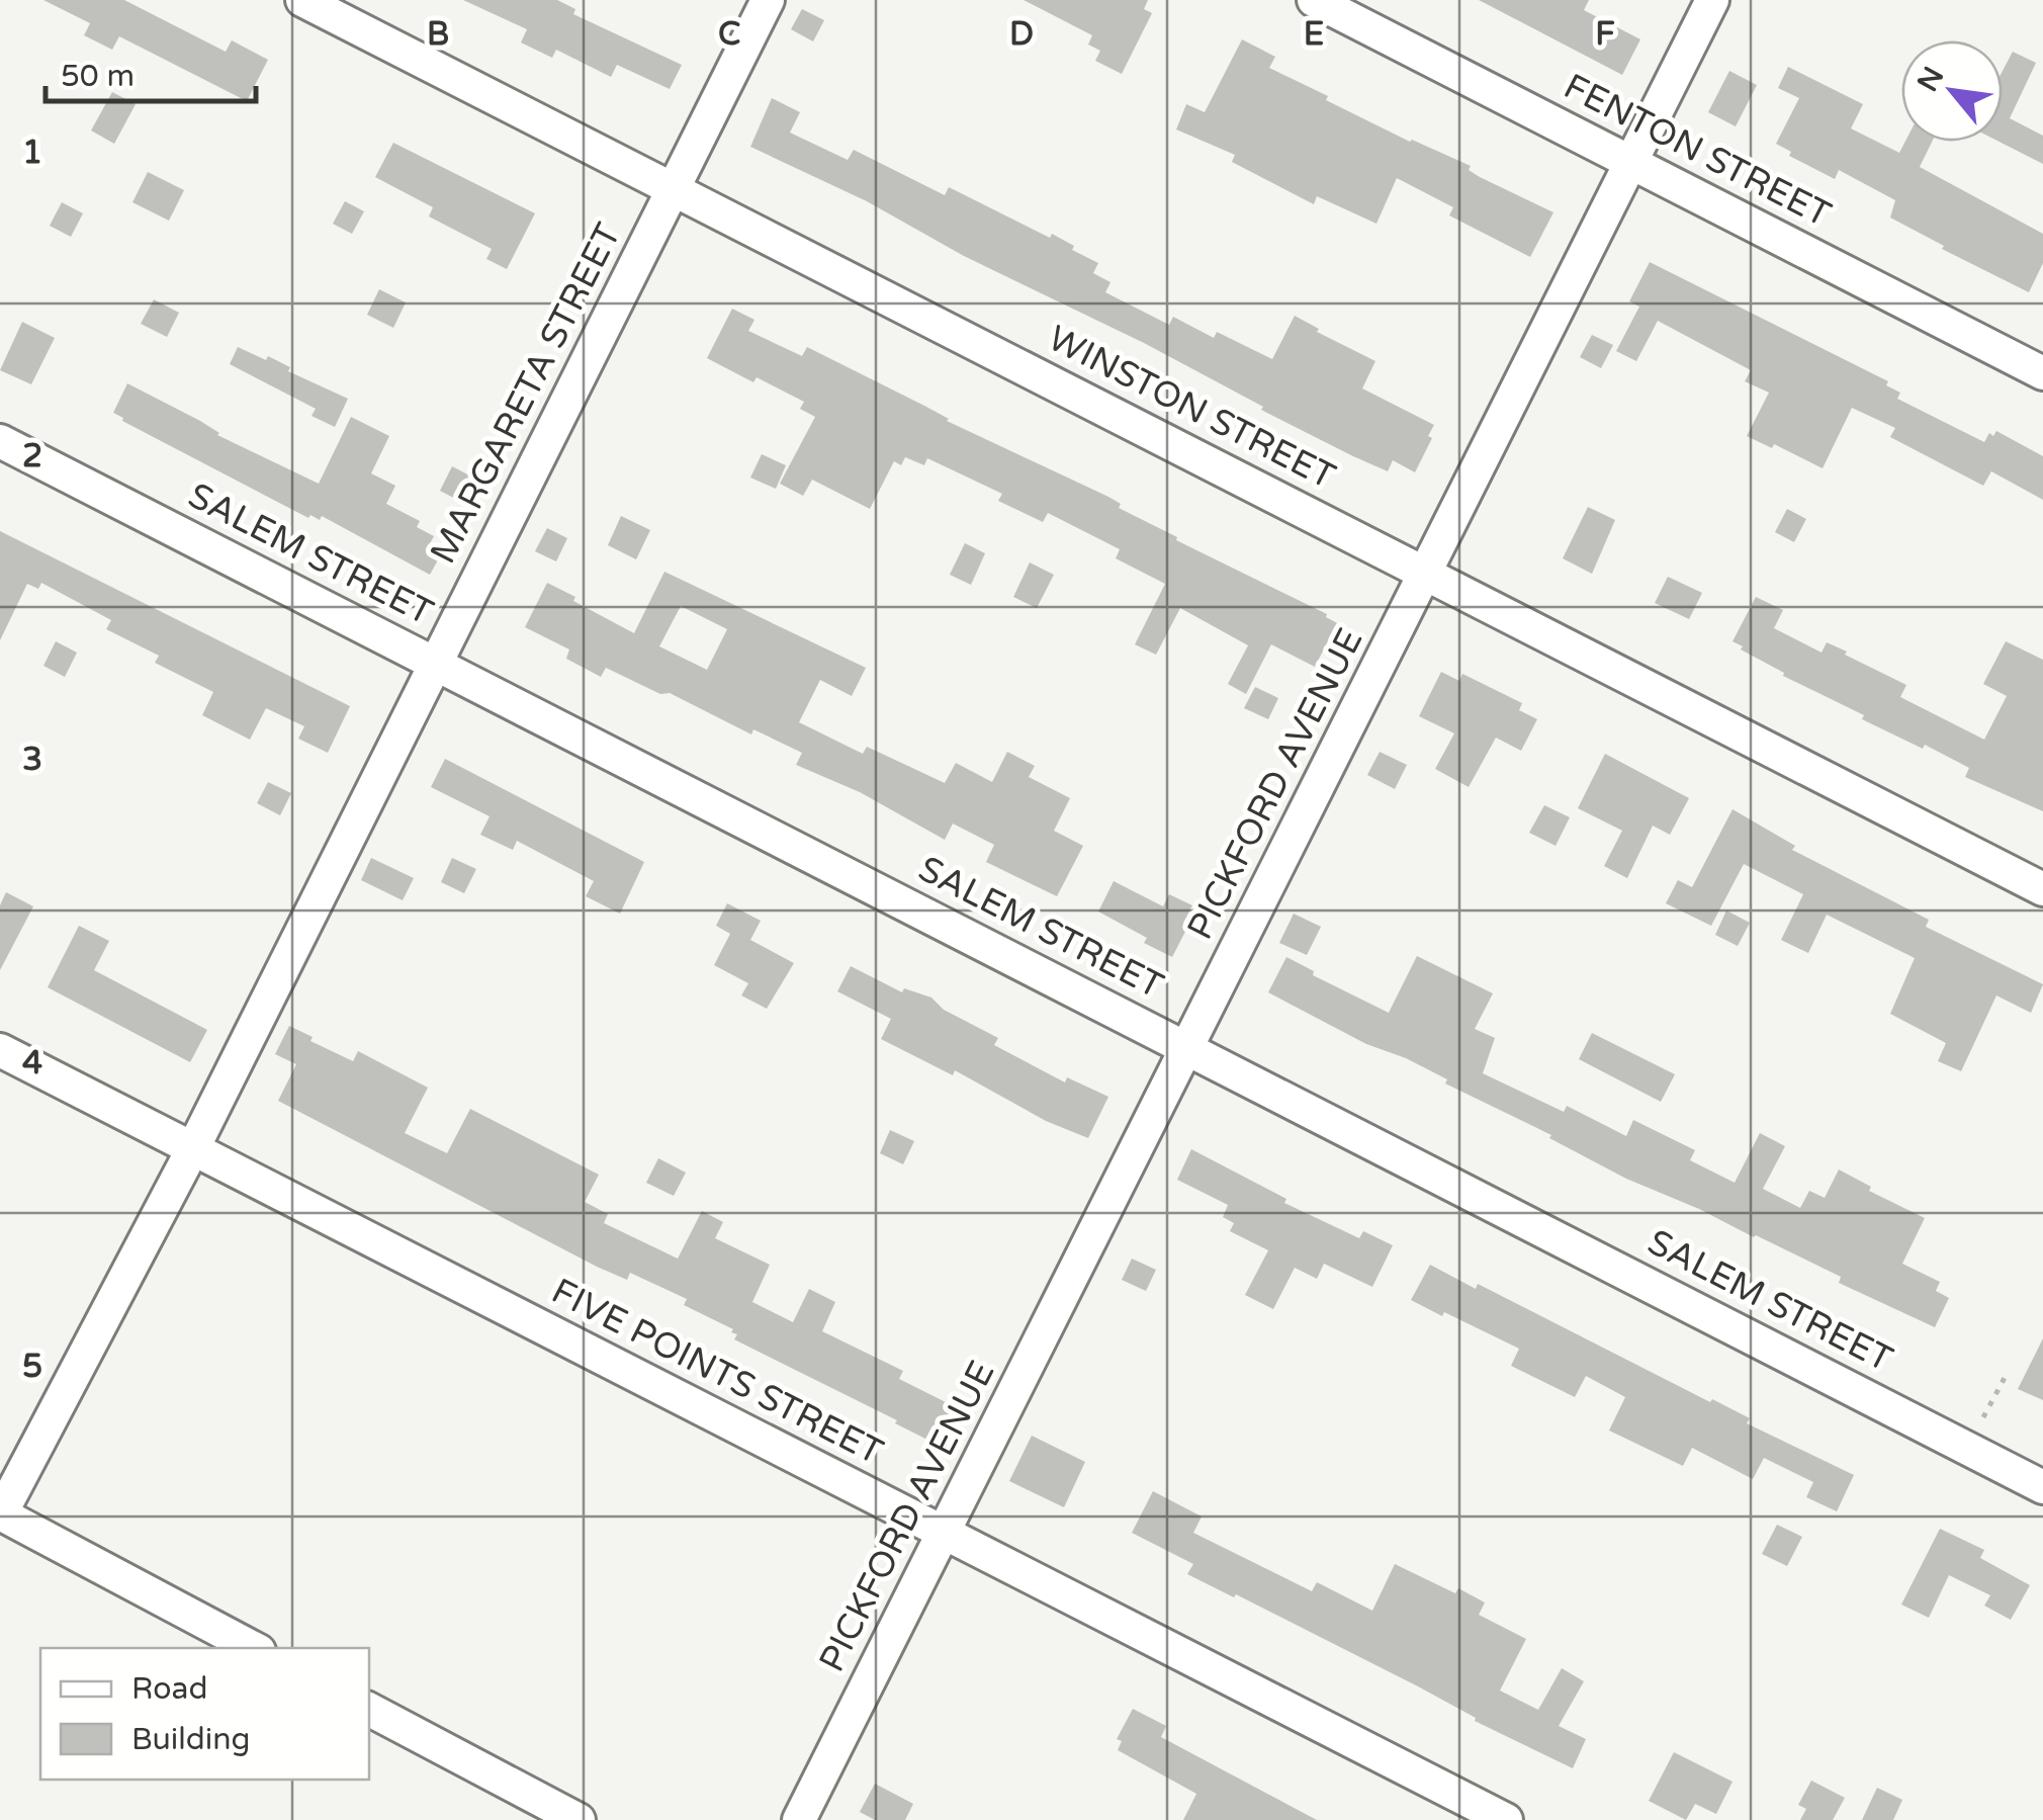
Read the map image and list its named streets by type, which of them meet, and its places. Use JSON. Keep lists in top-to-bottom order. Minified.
{"streets":{"street":["FENTON STREET","MARGARETA STREET","WINSTON STREET","SALEM STREET","PICKFORD AVENUE","FIVE POINTS STREET"]},"crossings":[["FENTON STREET","PICKFORD AVENUE"],["MARGARETA STREET","WINSTON STREET"],["MARGARETA STREET","SALEM STREET"],["MARGARETA STREET","FIVE POINTS STREET"],["WINSTON STREET","PICKFORD AVENUE"],["SALEM STREET","PICKFORD AVENUE"],["PICKFORD AVENUE","FIVE POINTS STREET"]],"legend":["Road","Building"],"scale_bar":"50 m","north":"top left","grid":{"columns":["B","C","D","E","F"],"rows":["1","2","3","4","5"]}}
